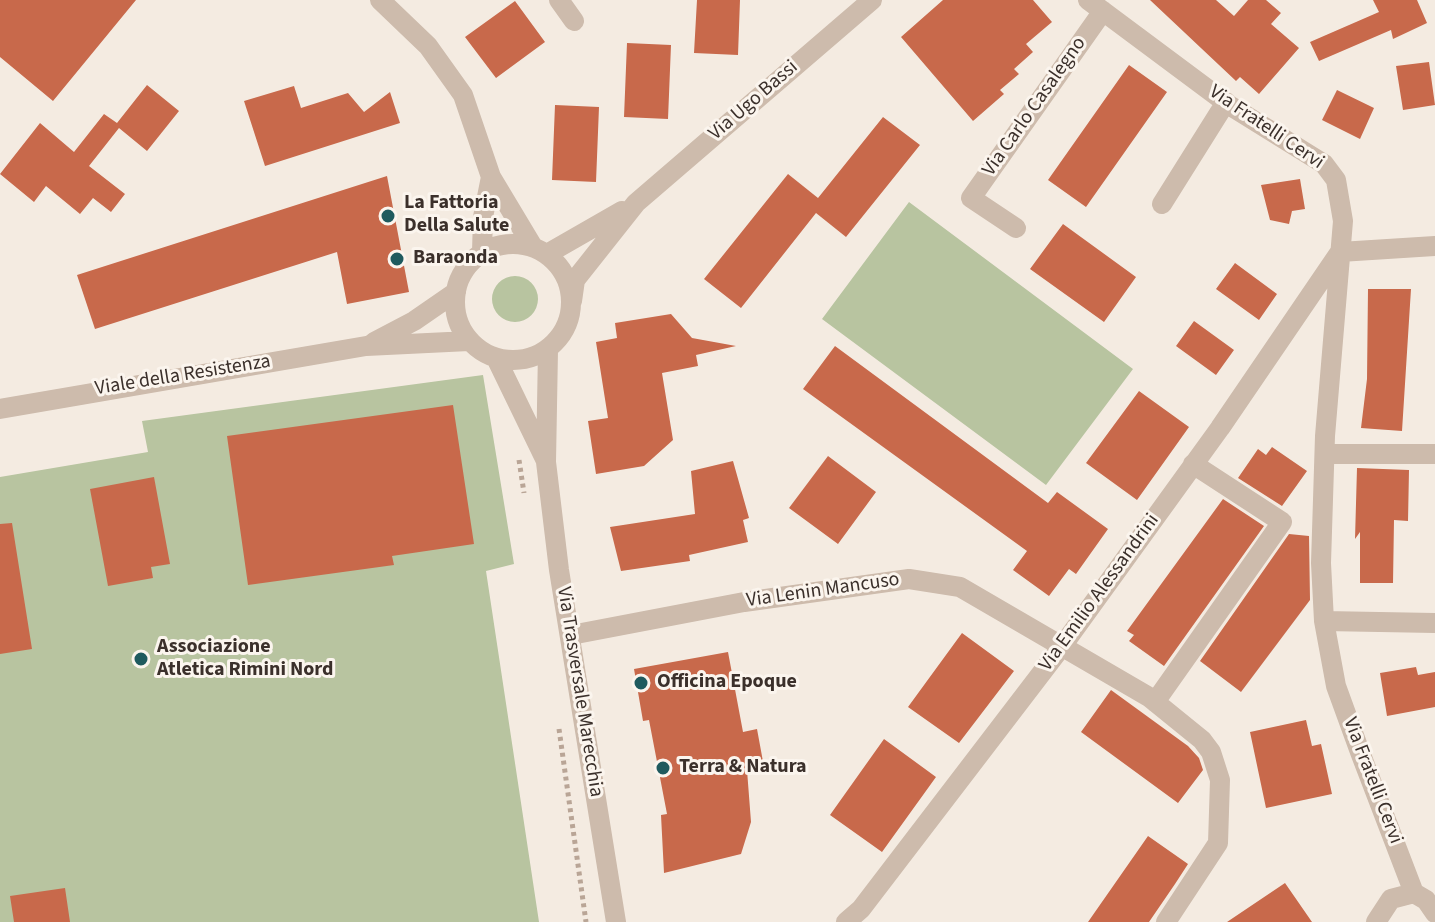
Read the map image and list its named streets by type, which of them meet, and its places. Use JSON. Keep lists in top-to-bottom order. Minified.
{"streets":{"street":["Via Ugo Bassi","Via Carlo Casalegno","Via Fratelli Cervi","Viale della Resistenza","Via Lenin Mancuso","Via Emilio Alessandrini","Via Trasversale Marecchia"]},"crossings":[["Via Ugo Bassi","Viale della Resistenza"],["Via Ugo Bassi","Via Trasversale Marecchia"],["Via Carlo Casalegno","Via Fratelli Cervi"],["Via Fratelli Cervi","Via Emilio Alessandrini"],["Viale della Resistenza","Via Trasversale Marecchia"],["Via Lenin Mancuso","Via Emilio Alessandrini"],["Via Lenin Mancuso","Via Trasversale Marecchia"]],"places":["La Fattoria Della Salute","Baraonda","Associazione Atletica Rimini Nord","Officina Epoque","Terra & Natura"]}
